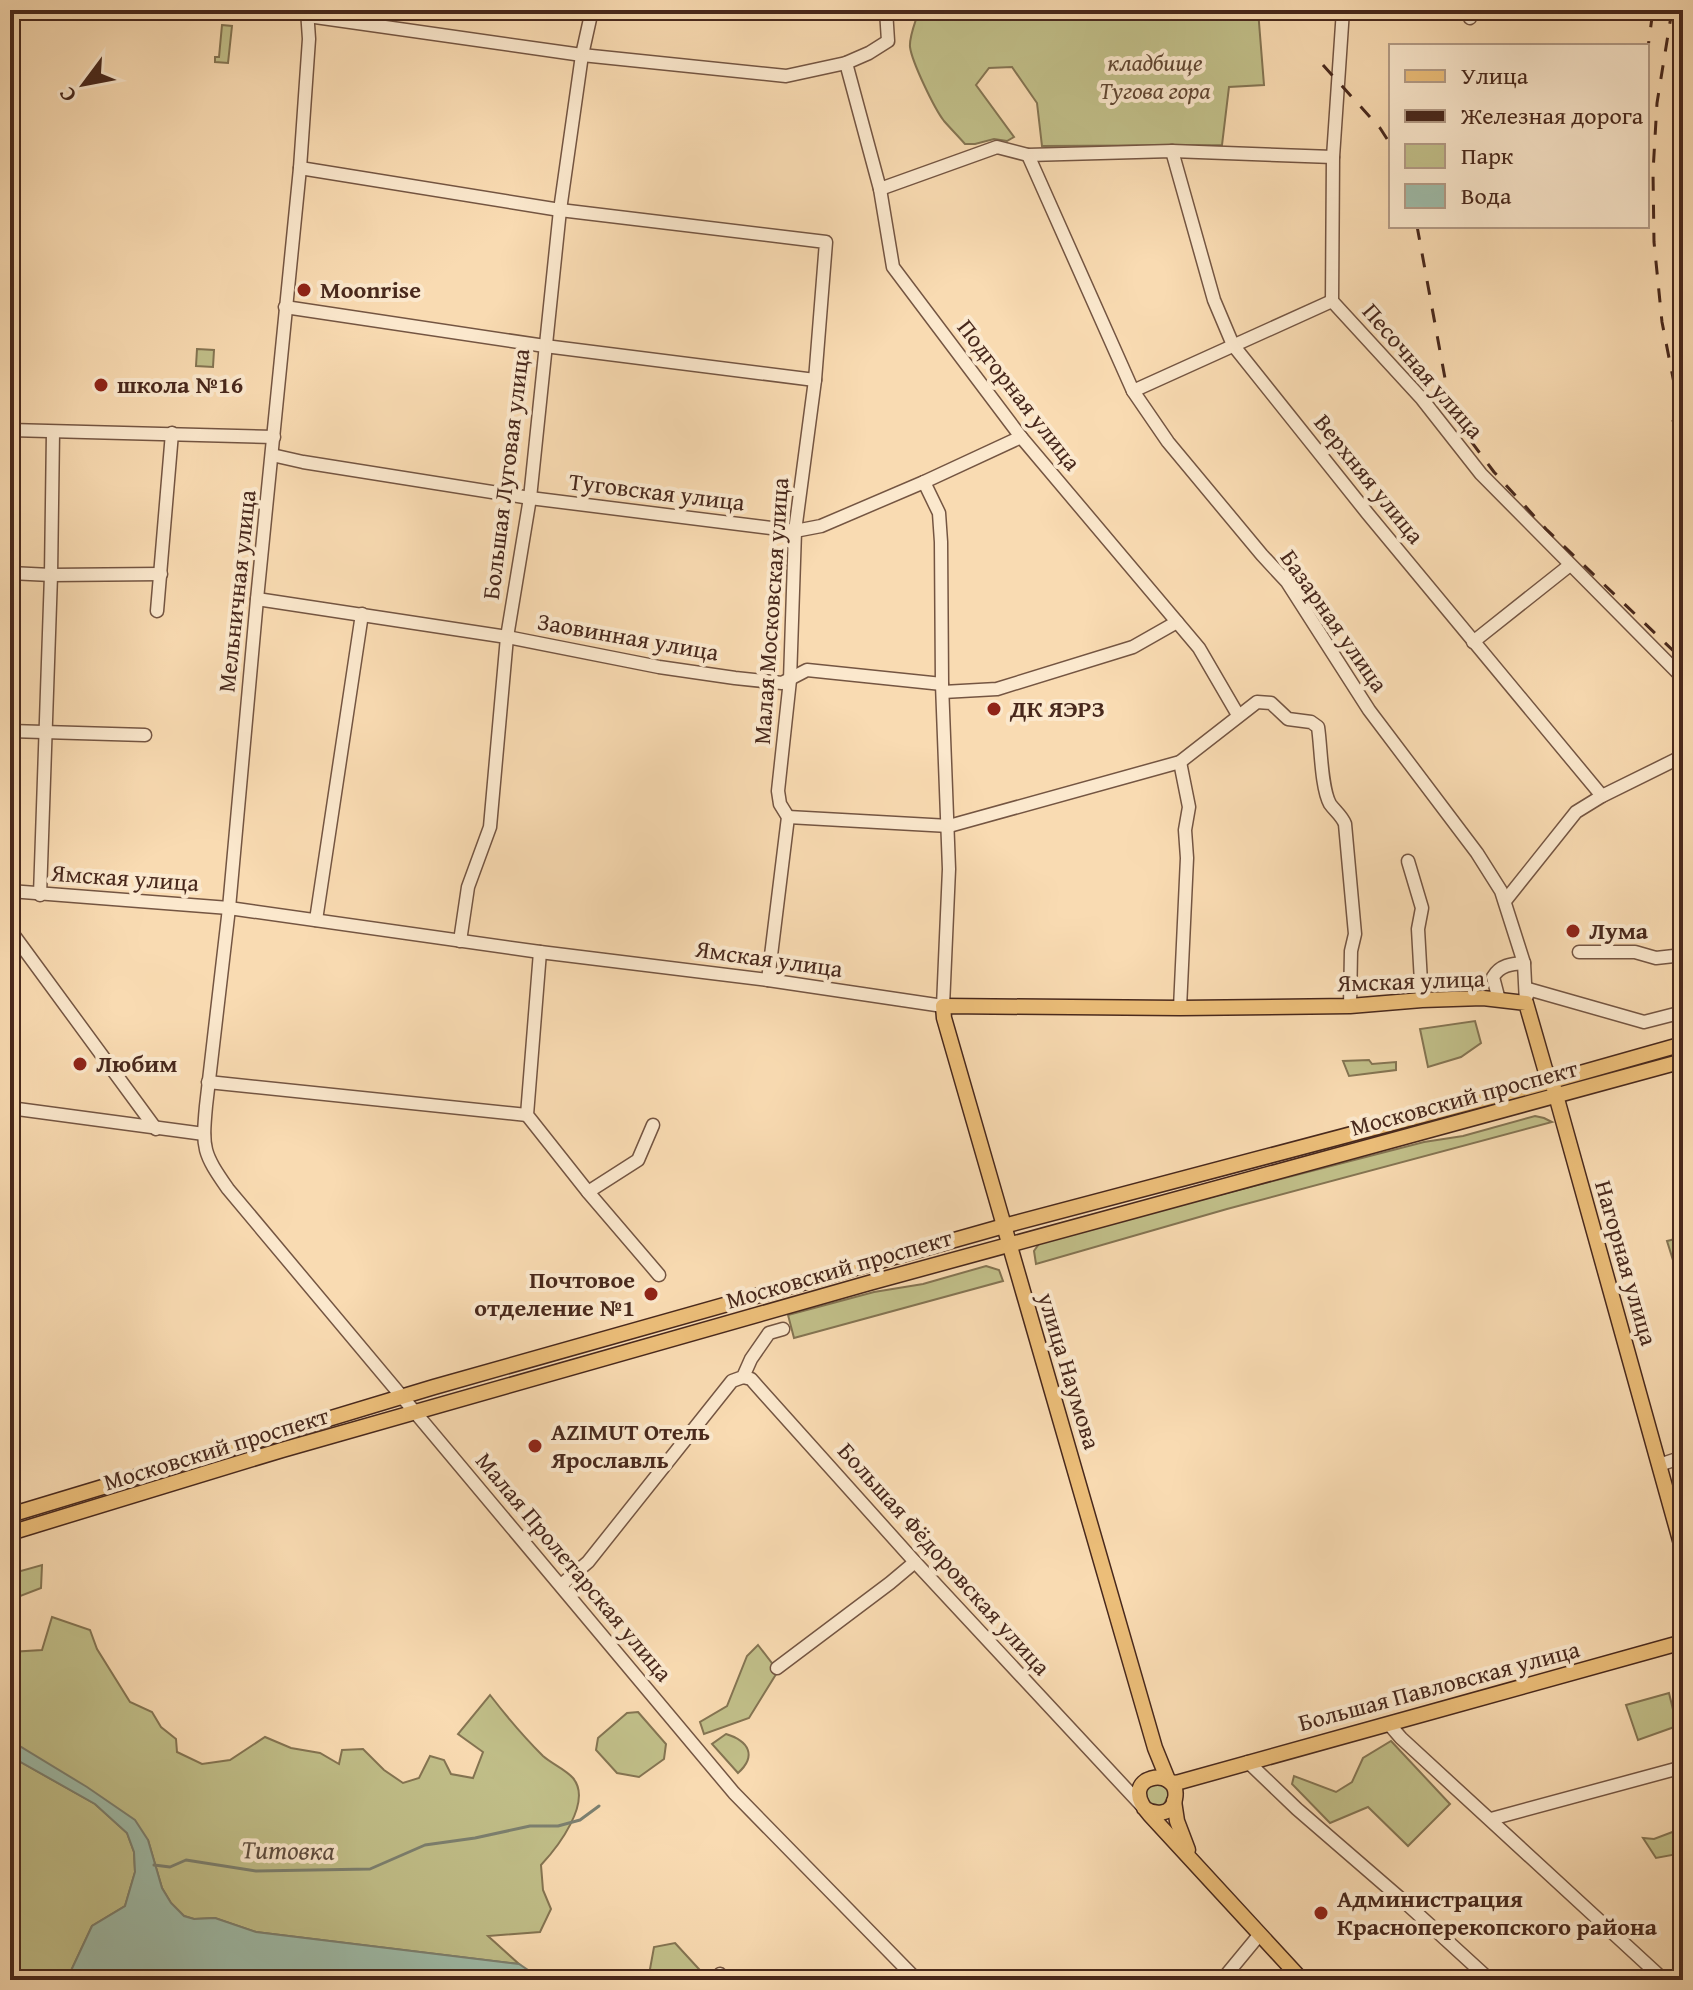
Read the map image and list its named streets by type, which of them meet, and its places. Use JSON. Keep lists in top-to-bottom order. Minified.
{"streets":{"main road":["Базарная улица","Ямская улица","Московский проспект","Нагорная улица","улица Наумова","Большая Фёдоровская улица","Большая Павловская улица"],"street":["Песочная улица","Подгорная улица","Большая Луговая улица","Верхняя улица","Туговская улица","Мельничная улица","Малая Московская улица","Заовинная улица","Малая Пролетарская улица"]},"crossings":[["Подгорная улица","Туговская улица"],["Подгорная улица","Заовинная улица"],["Большая Луговая улица","Туговская улица"],["Большая Луговая улица","Малая Московская улица"],["Большая Луговая улица","Заовинная улица"],["Большая Луговая улица","Ямская улица"],["Туговская улица","Мельничная улица"],["Туговская улица","Малая Московская улица"],["Мельничная улица","Заовинная улица"],["Мельничная улица","Ямская улица"],["Мельничная улица","Малая Пролетарская улица"],["Малая Московская улица","Заовинная улица"],["Малая Московская улица","Ямская улица"],["Базарная улица","Ямская улица"],["Базарная улица","Московский проспект"],["Базарная улица","Нагорная улица"],["Ямская улица","улица Наумова"],["Московский проспект","Нагорная улица"],["Московский проспект","улица Наумова"],["Московский проспект","Малая Пролетарская улица"],["улица Наумова","Большая Фёдоровская улица"],["улица Наумова","Большая Павловская улица"],["Большая Фёдоровская улица","Большая Павловская улица"]],"water":["Титовка"],"parks":["кладбище Тугова гора"],"places":["Moonrise","школа №16","ДК ЯЭРЗ","Лума","Любим","Почтовое отделение №1","AZIMUT Отель Ярославль","Администрация Красноперекопского района"],"legend":["Улица","Железная дорога","Парк","Вода"],"north":"bottom left"}
